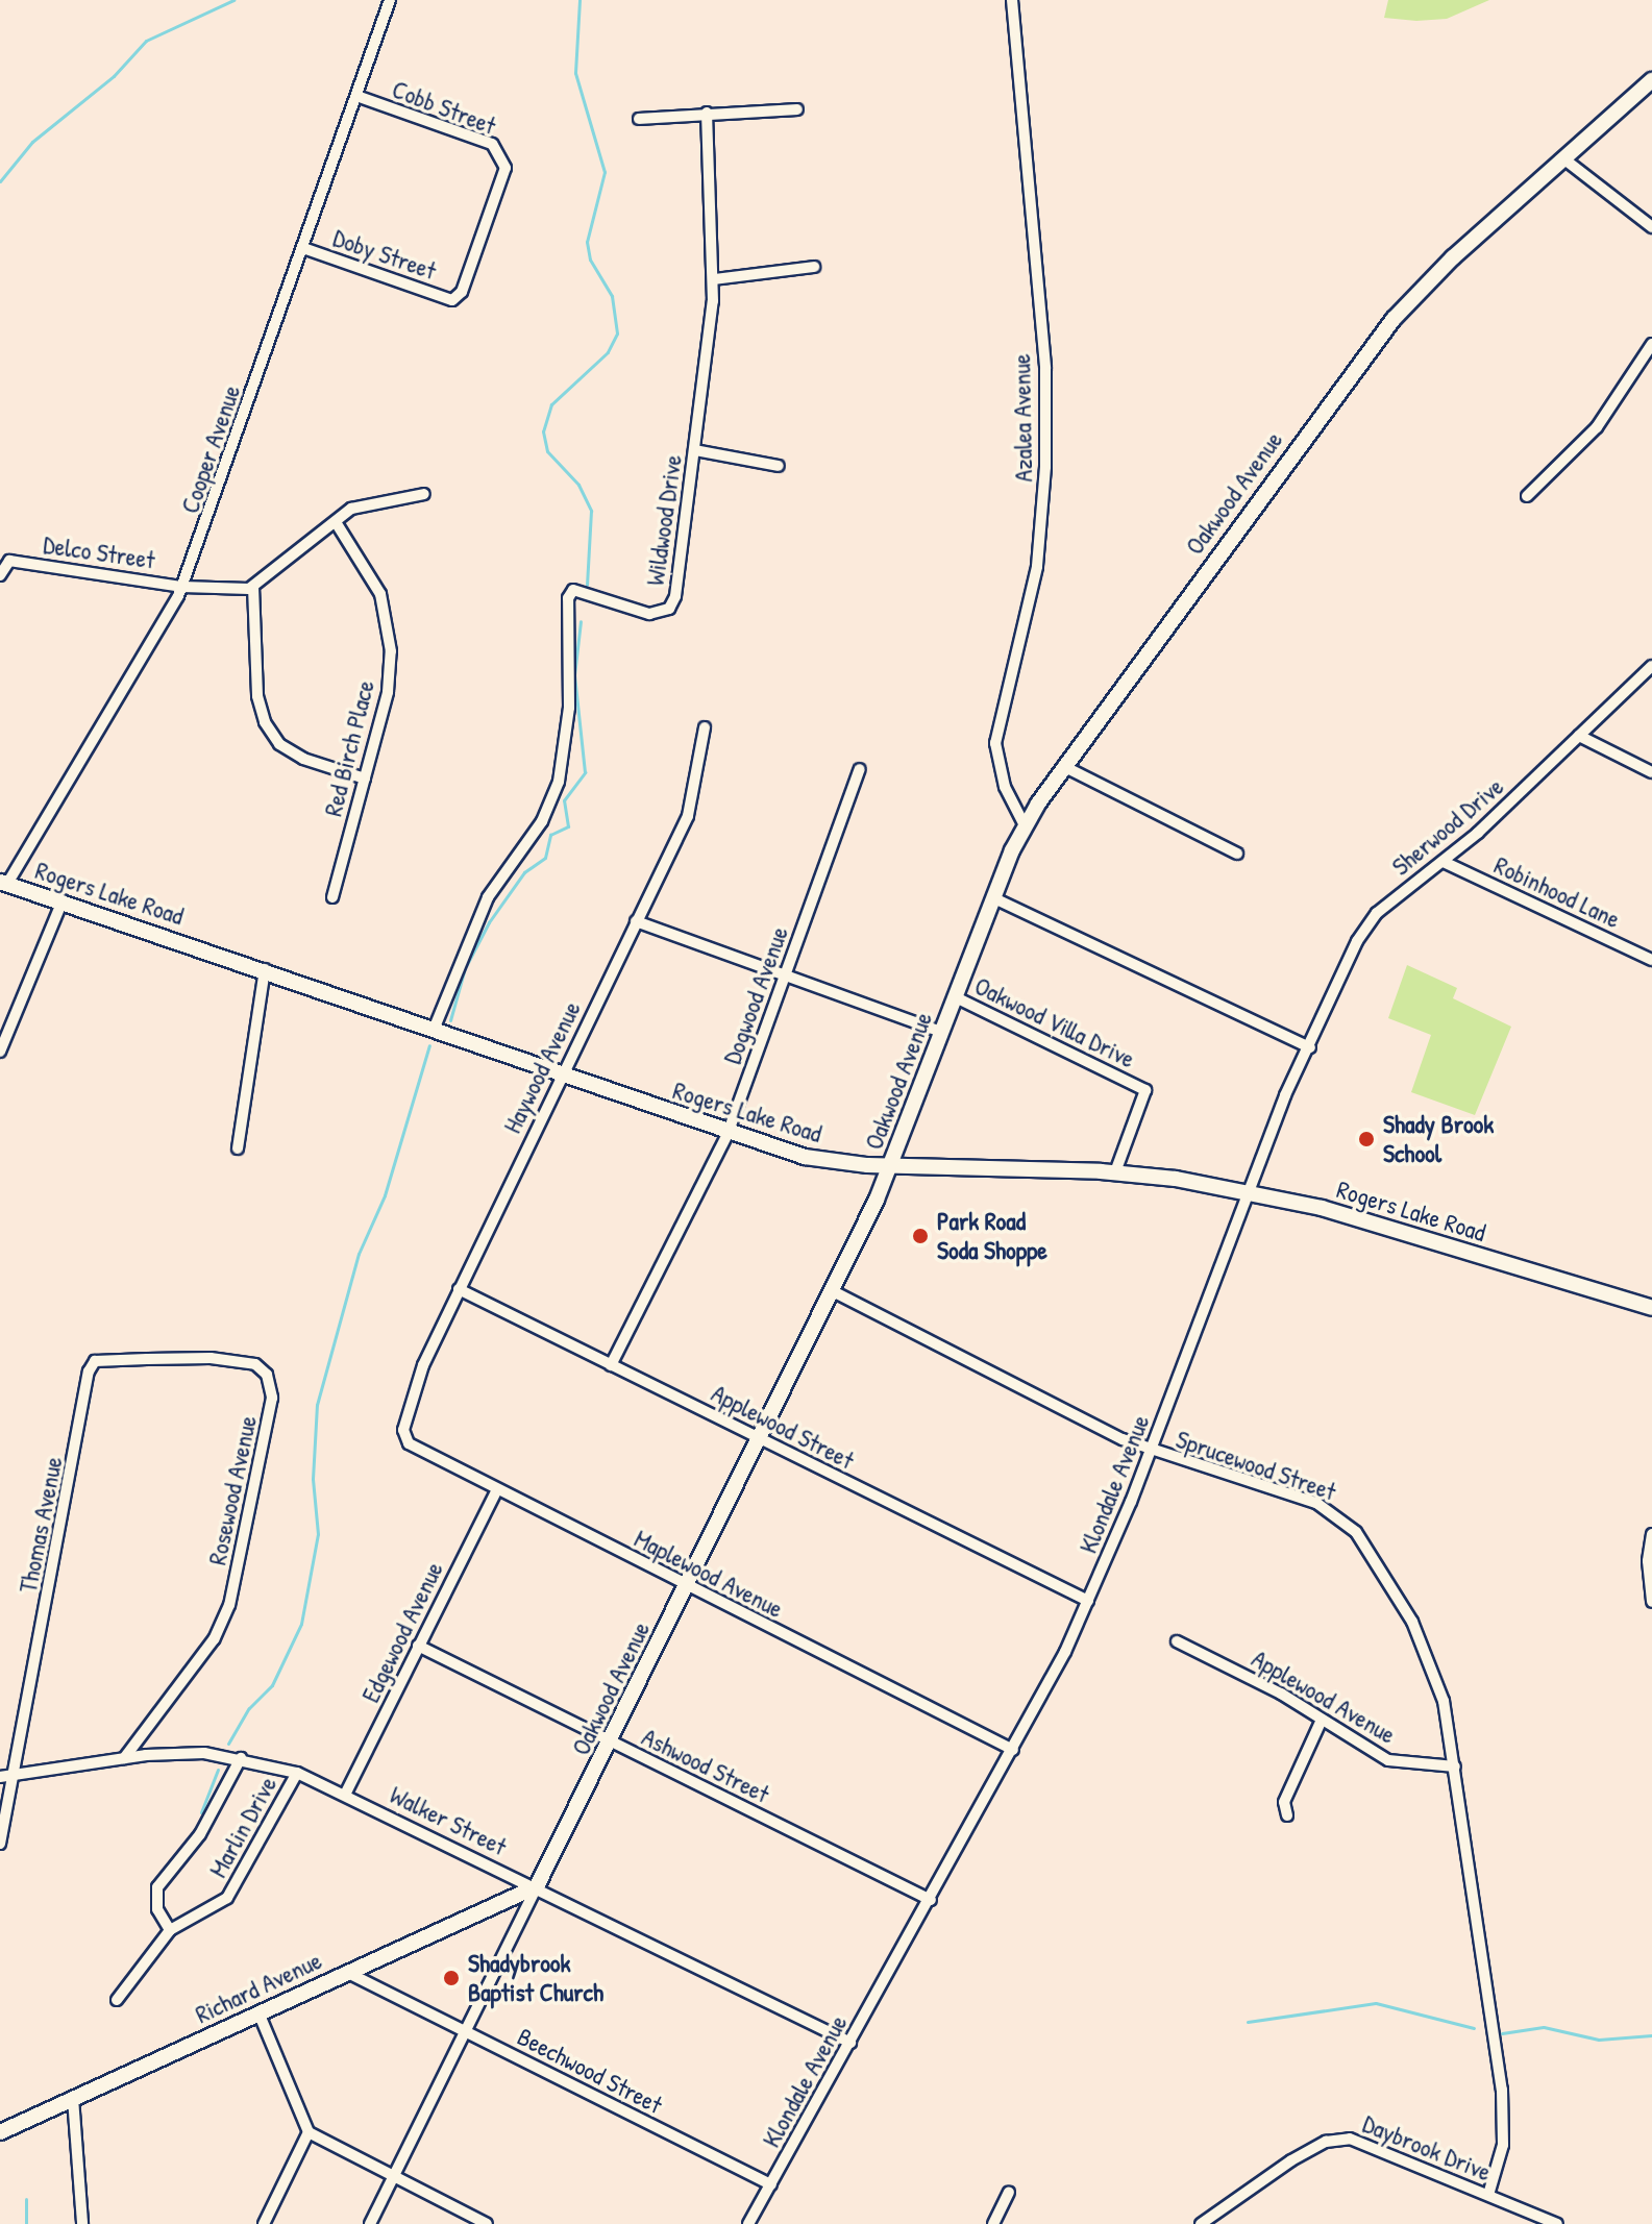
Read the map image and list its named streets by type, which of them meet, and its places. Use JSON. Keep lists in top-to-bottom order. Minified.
{"streets":{"street":["Cobb Street","Doby Street","Azalea Avenue","Cooper Avenue","Oakwood Avenue","Wildwood Drive","Delco Street","Red Birch Place","Sherwood Drive","Robinhood Lane","Rogers Lake Road","Dogwood Avenue","Oakwood Villa Drive","Haywood Avenue","Applewood Street","Sprucewood Street","Klondale Avenue","Rosewood Avenue","Thomas Avenue","Maplewood Avenue","Edgewood Avenue","Applewood Avenue","Ashwood Street","Walker Street","Marlin Drive","Richard Avenue","Beechwood Street","Daybrook Drive"]},"crossings":[["Cobb Street","Doby Street"],["Cobb Street","Cooper Avenue"],["Doby Street","Cooper Avenue"],["Azalea Avenue","Oakwood Avenue"],["Cooper Avenue","Delco Street"],["Cooper Avenue","Rogers Lake Road"],["Oakwood Avenue","Rogers Lake Road"],["Oakwood Avenue","Oakwood Villa Drive"],["Oakwood Avenue","Applewood Street"],["Oakwood Avenue","Sprucewood Street"],["Oakwood Avenue","Maplewood Avenue"],["Oakwood Avenue","Ashwood Street"],["Oakwood Avenue","Walker Street"],["Oakwood Avenue","Richard Avenue"],["Oakwood Avenue","Beechwood Street"],["Wildwood Drive","Rogers Lake Road"],["Sherwood Drive","Robinhood Lane"],["Sherwood Drive","Klondale Avenue"],["Rogers Lake Road","Dogwood Avenue"],["Rogers Lake Road","Oakwood Villa Drive"],["Rogers Lake Road","Haywood Avenue"],["Rogers Lake Road","Klondale Avenue"],["Dogwood Avenue","Applewood Street"],["Haywood Avenue","Applewood Street"],["Haywood Avenue","Maplewood Avenue"],["Applewood Street","Klondale Avenue"],["Sprucewood Street","Klondale Avenue"],["Sprucewood Street","Applewood Avenue"],["Sprucewood Street","Daybrook Drive"],["Klondale Avenue","Maplewood Avenue"],["Klondale Avenue","Ashwood Street"],["Klondale Avenue","Walker Street"],["Klondale Avenue","Beechwood Street"],["Rosewood Avenue","Thomas Avenue"],["Rosewood Avenue","Walker Street"],["Thomas Avenue","Walker Street"],["Maplewood Avenue","Edgewood Avenue"],["Edgewood Avenue","Ashwood Street"],["Edgewood Avenue","Walker Street"],["Walker Street","Marlin Drive"],["Walker Street","Richard Avenue"],["Richard Avenue","Beechwood Street"]],"places":["Shady Brook School","Park Road Soda Shoppe","Shadybrook Baptist Church"]}
